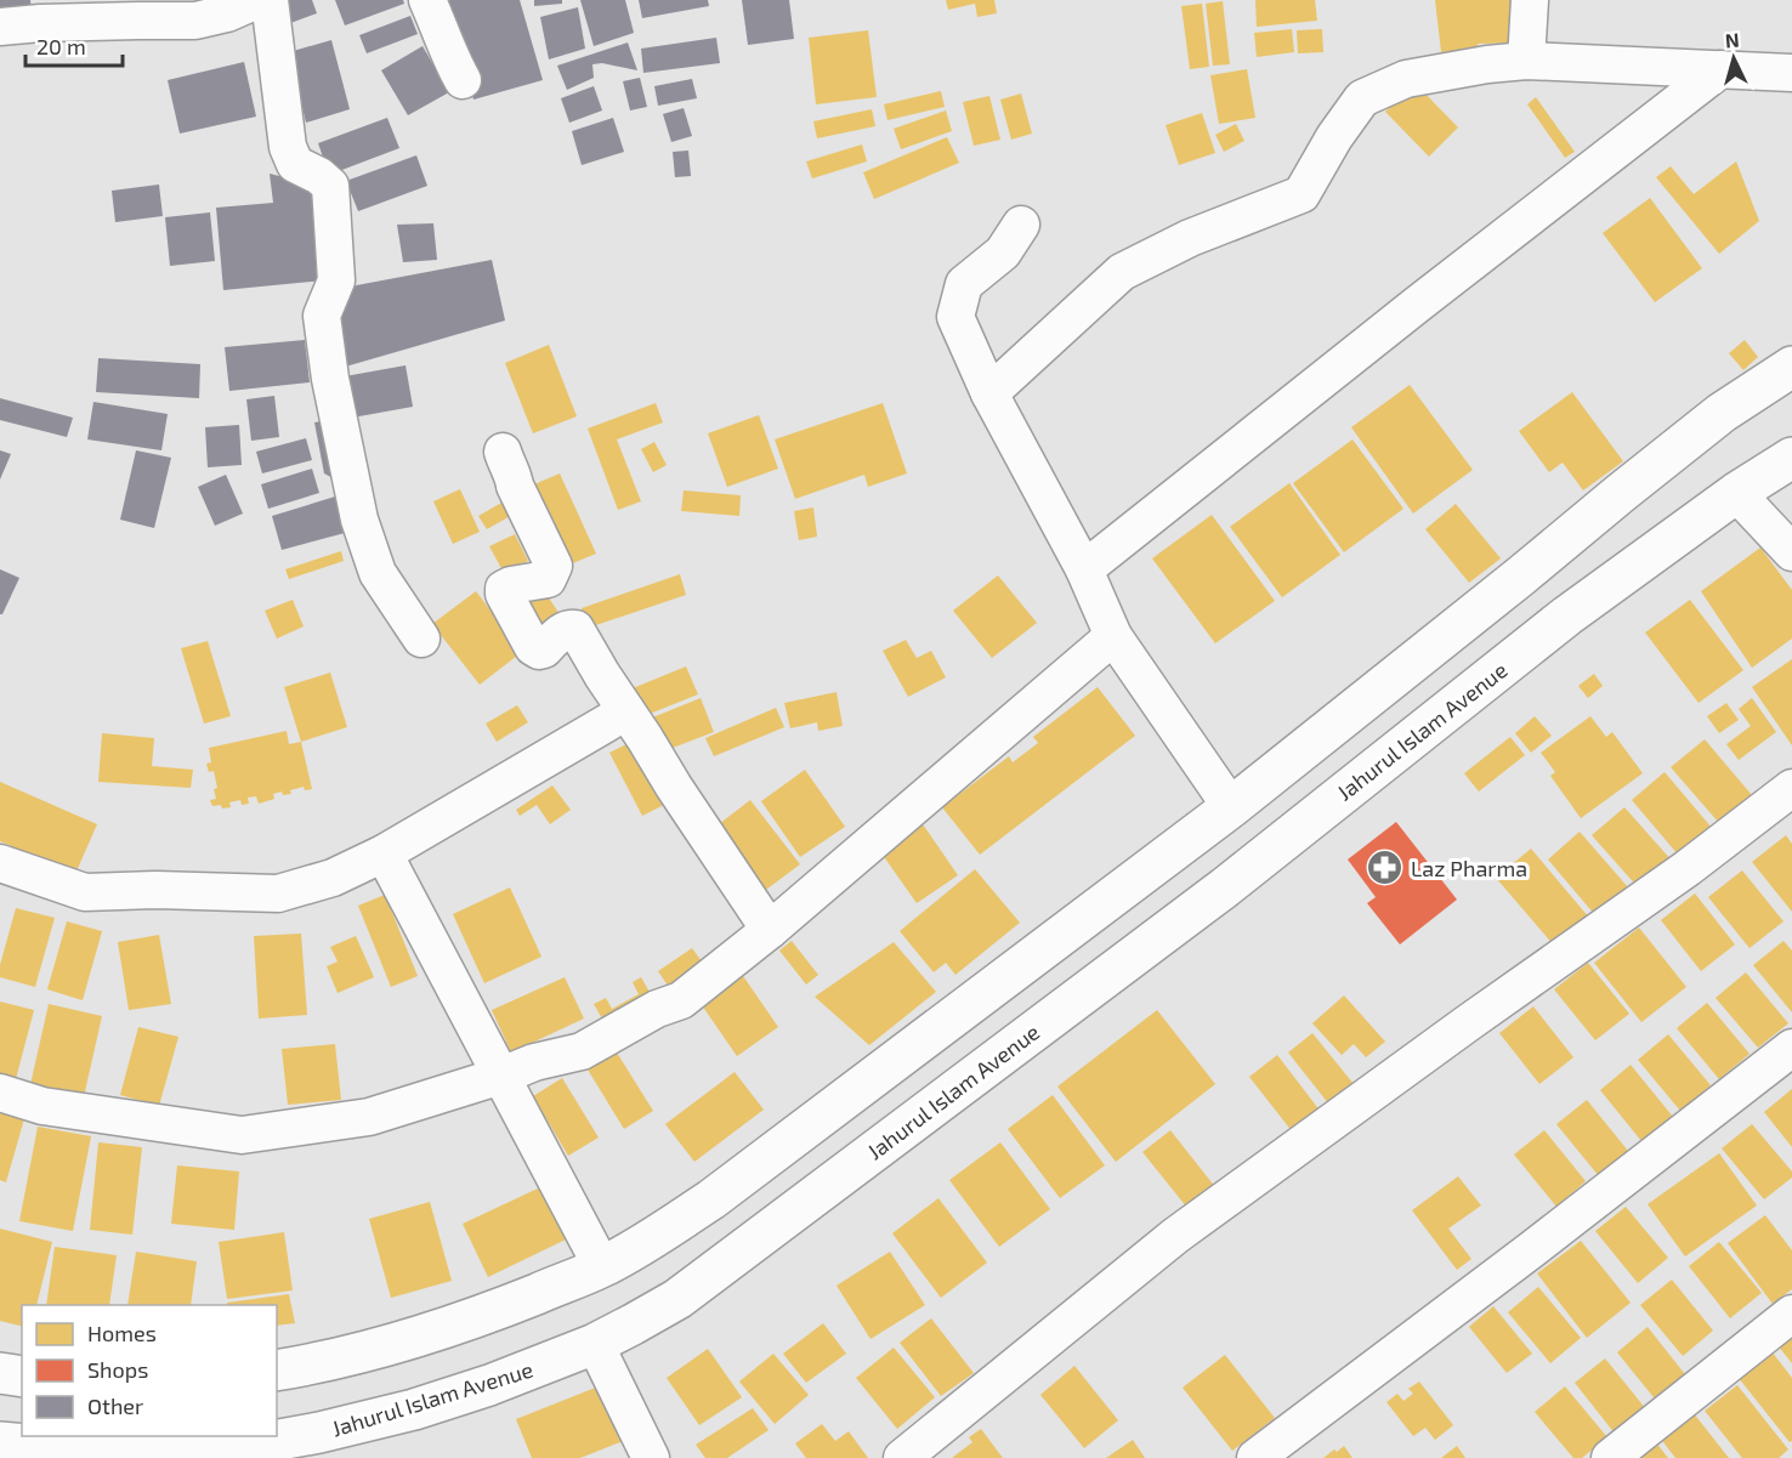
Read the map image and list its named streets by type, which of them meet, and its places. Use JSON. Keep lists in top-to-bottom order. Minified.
{"streets":{"street":["Jahurul Islam Avenue"]},"places":{"pharmacy":["Laz Pharma"]},"legend":["Homes","Shops","Other"],"scale_bar":"20 m","north":"top"}
